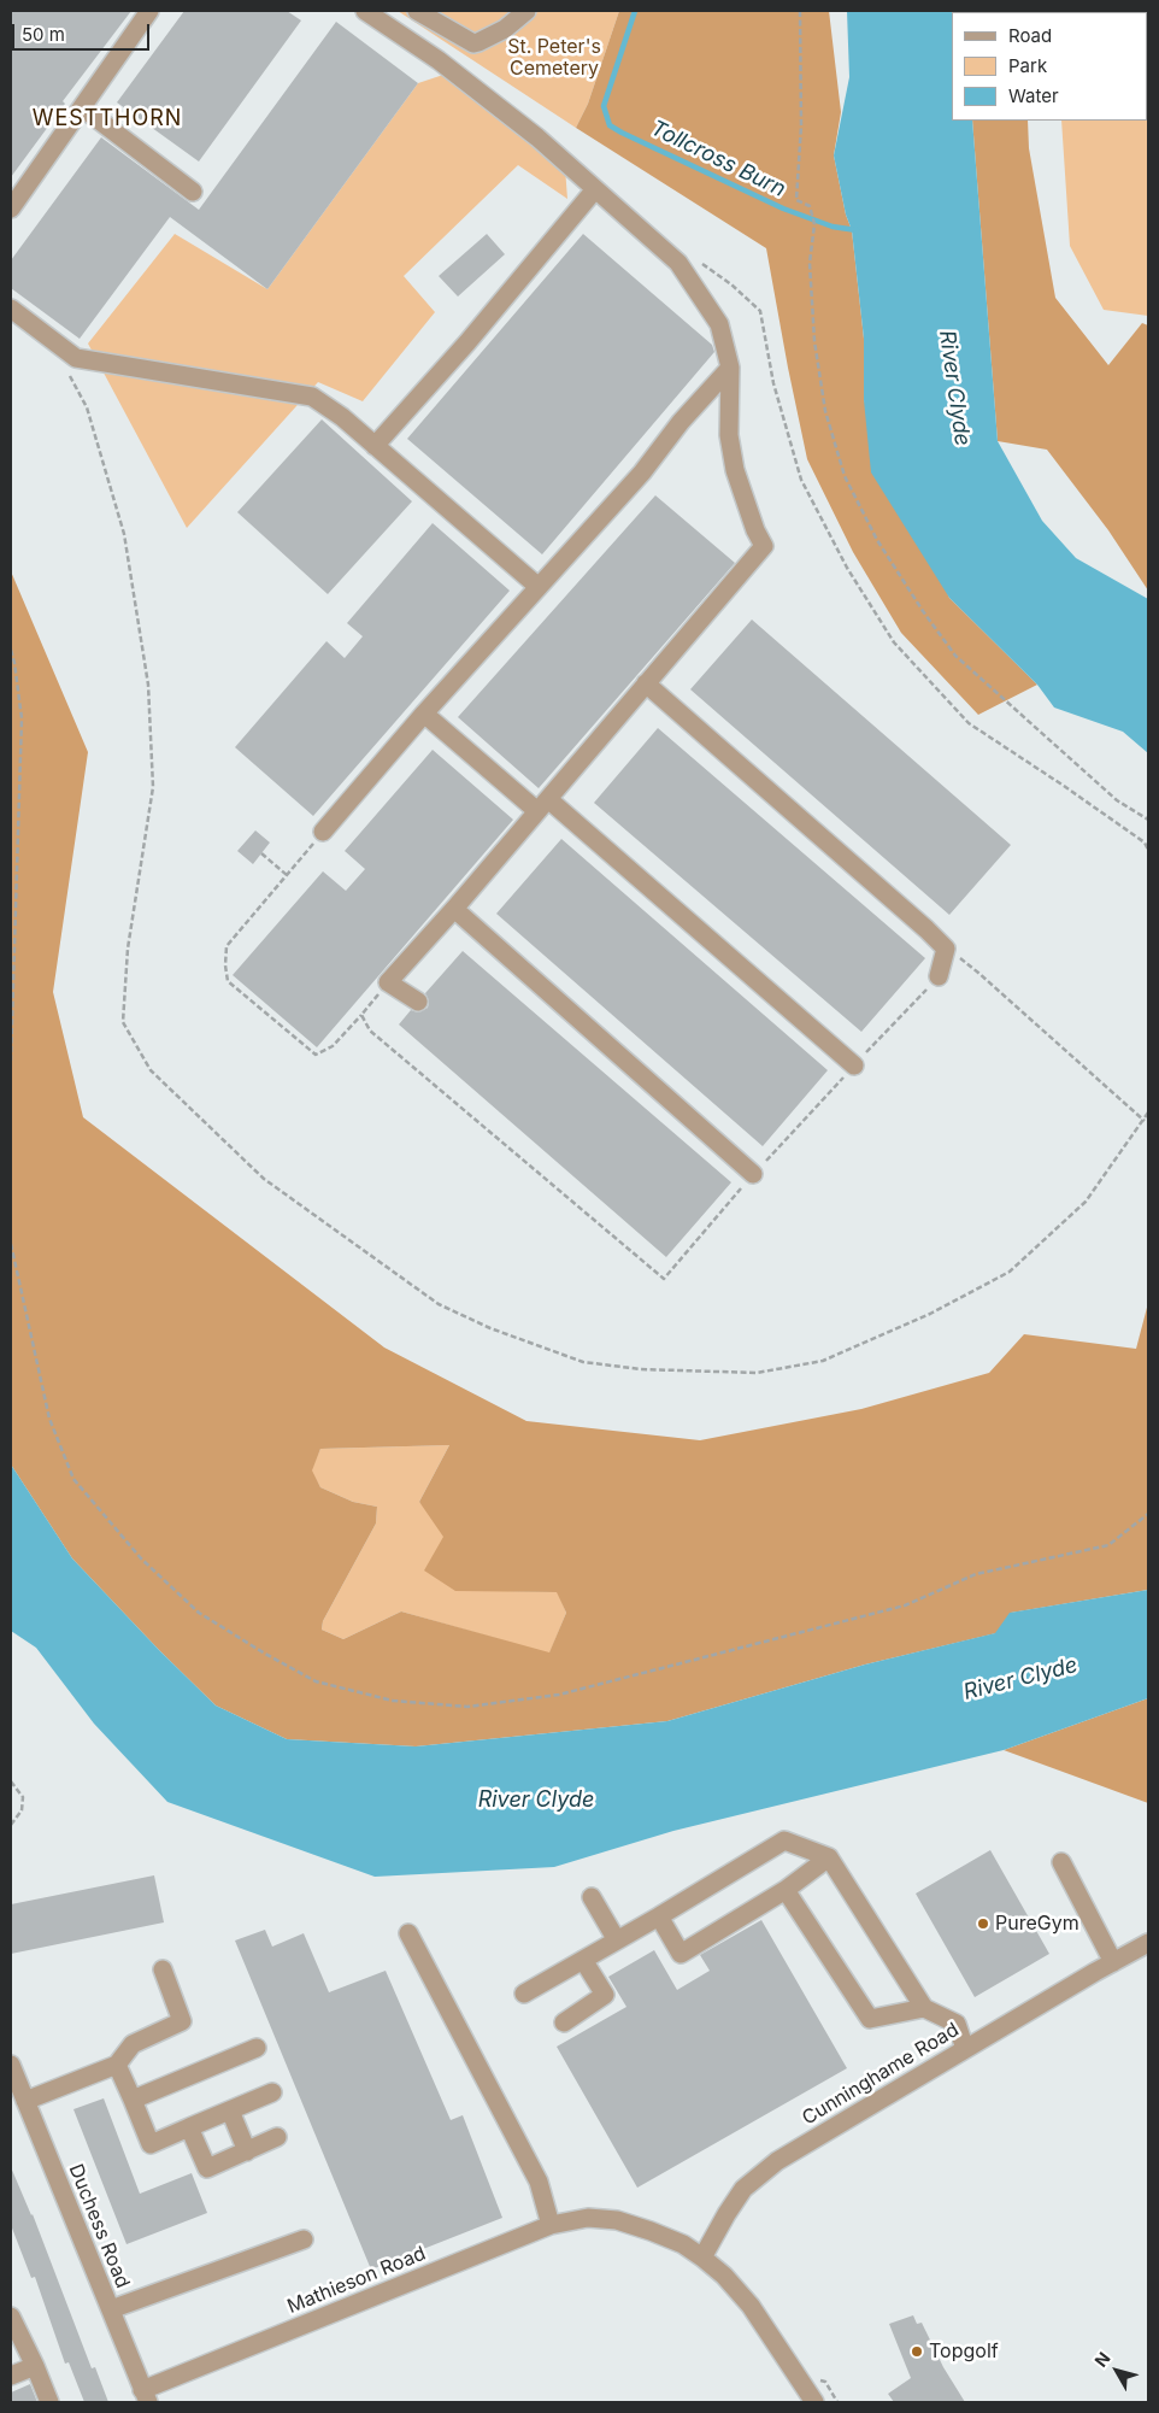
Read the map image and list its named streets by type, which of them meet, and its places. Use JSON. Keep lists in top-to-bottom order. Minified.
{"streets":{"street":["Cunninghame Road","Duchess Road","Mathieson Road"]},"crossings":[["Cunninghame Road","Mathieson Road"],["Duchess Road","Mathieson Road"]],"districts":["WESTTHORN"],"water":["Tollcross Burn","River Clyde"],"parks":["St. Peter's Cemetery"],"places":["PureGym","Topgolf"],"legend":["Road","Park","Water"],"scale_bar":"50 m","north":"top left"}
